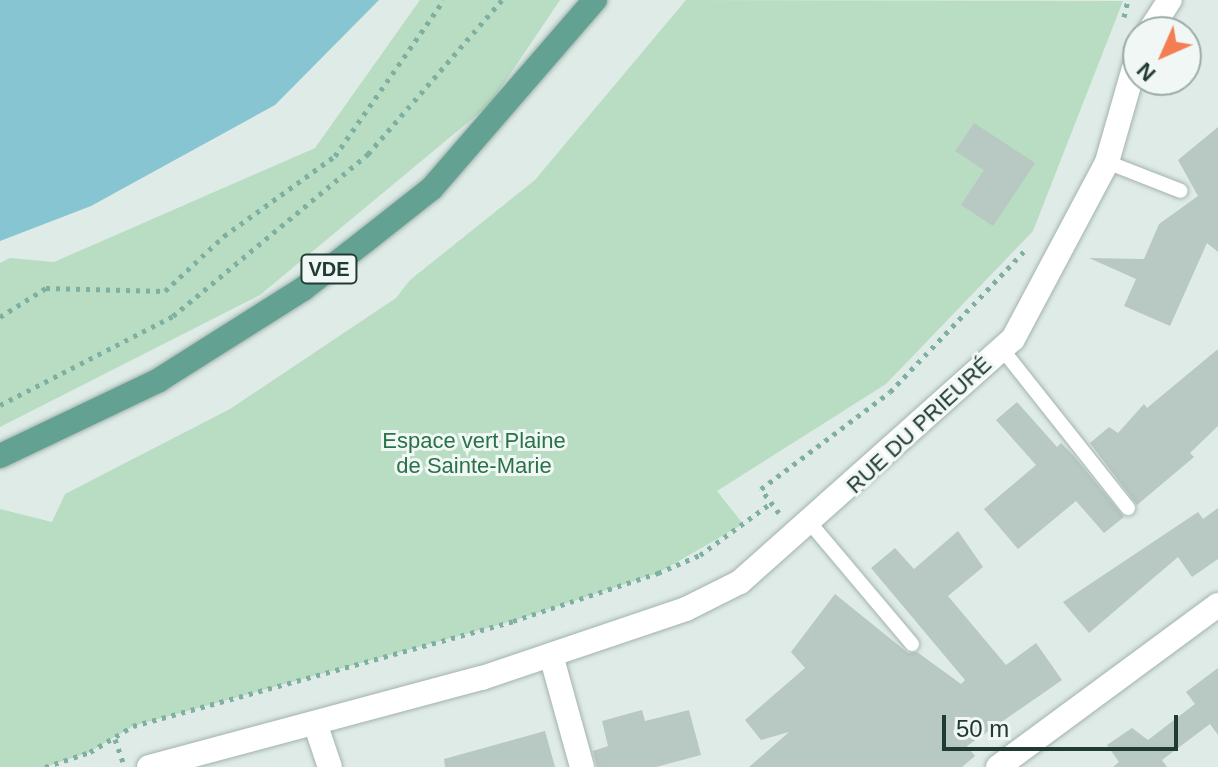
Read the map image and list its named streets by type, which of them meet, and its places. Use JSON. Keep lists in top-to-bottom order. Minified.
{"streets":{"main road":["VDE"],"street":["RUE DU PRIEURÉ"]},"parks":["Espace vert Plaine de Sainte-Marie"],"scale_bar":"50 m","north":"bottom left"}
